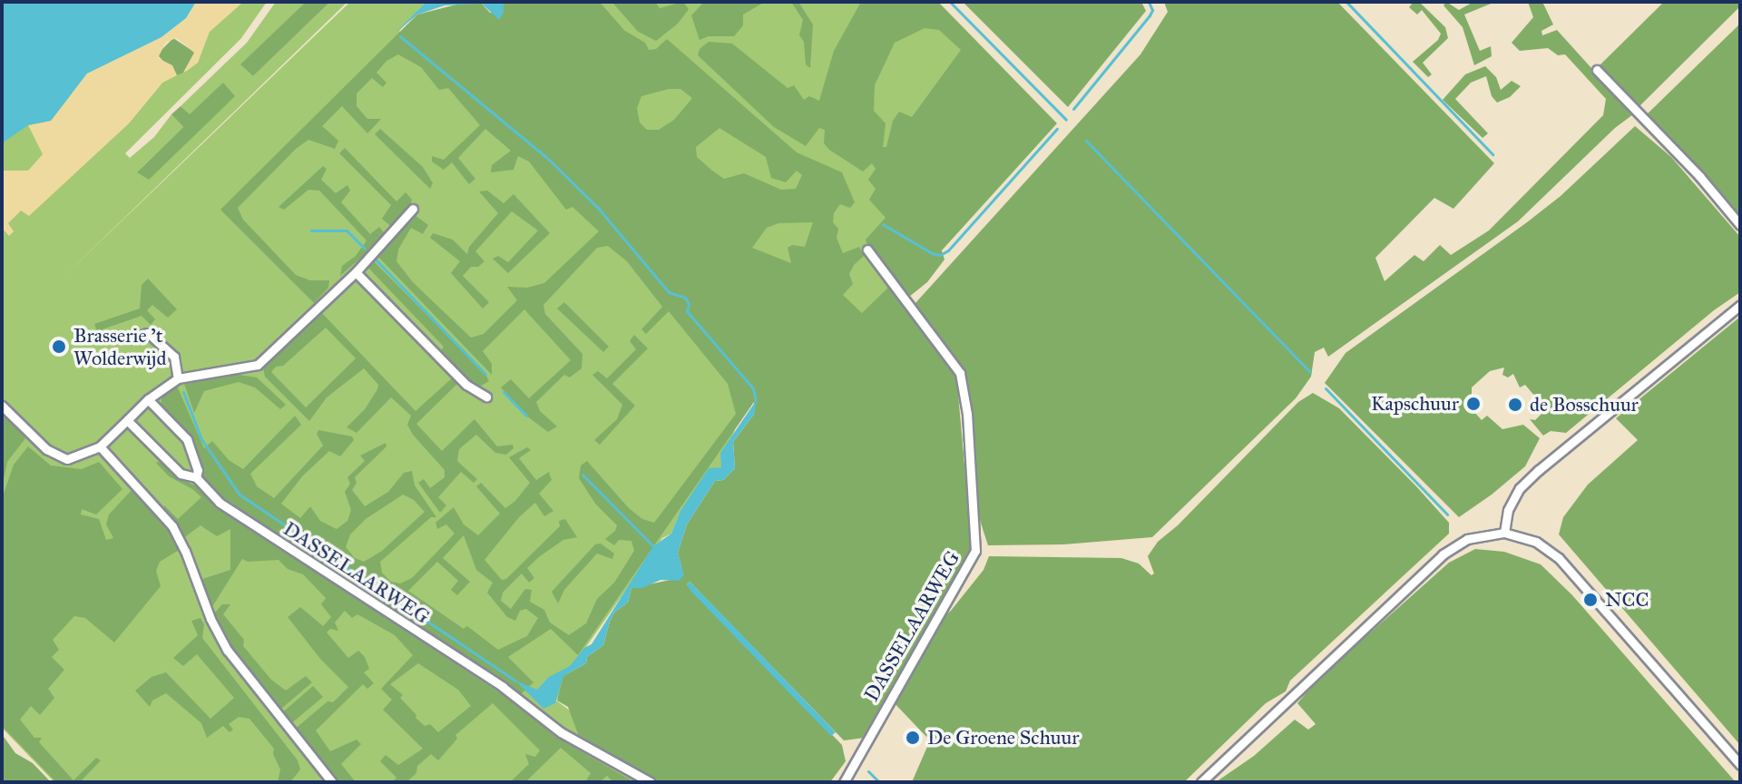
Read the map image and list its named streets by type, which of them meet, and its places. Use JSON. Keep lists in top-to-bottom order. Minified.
{"streets":{"street":["DASSELAARWEG"]},"places":["Brasserie 't Wolderwijd","Kapschuur","de Bosschuur","NCC","De Groene Schuur"]}
